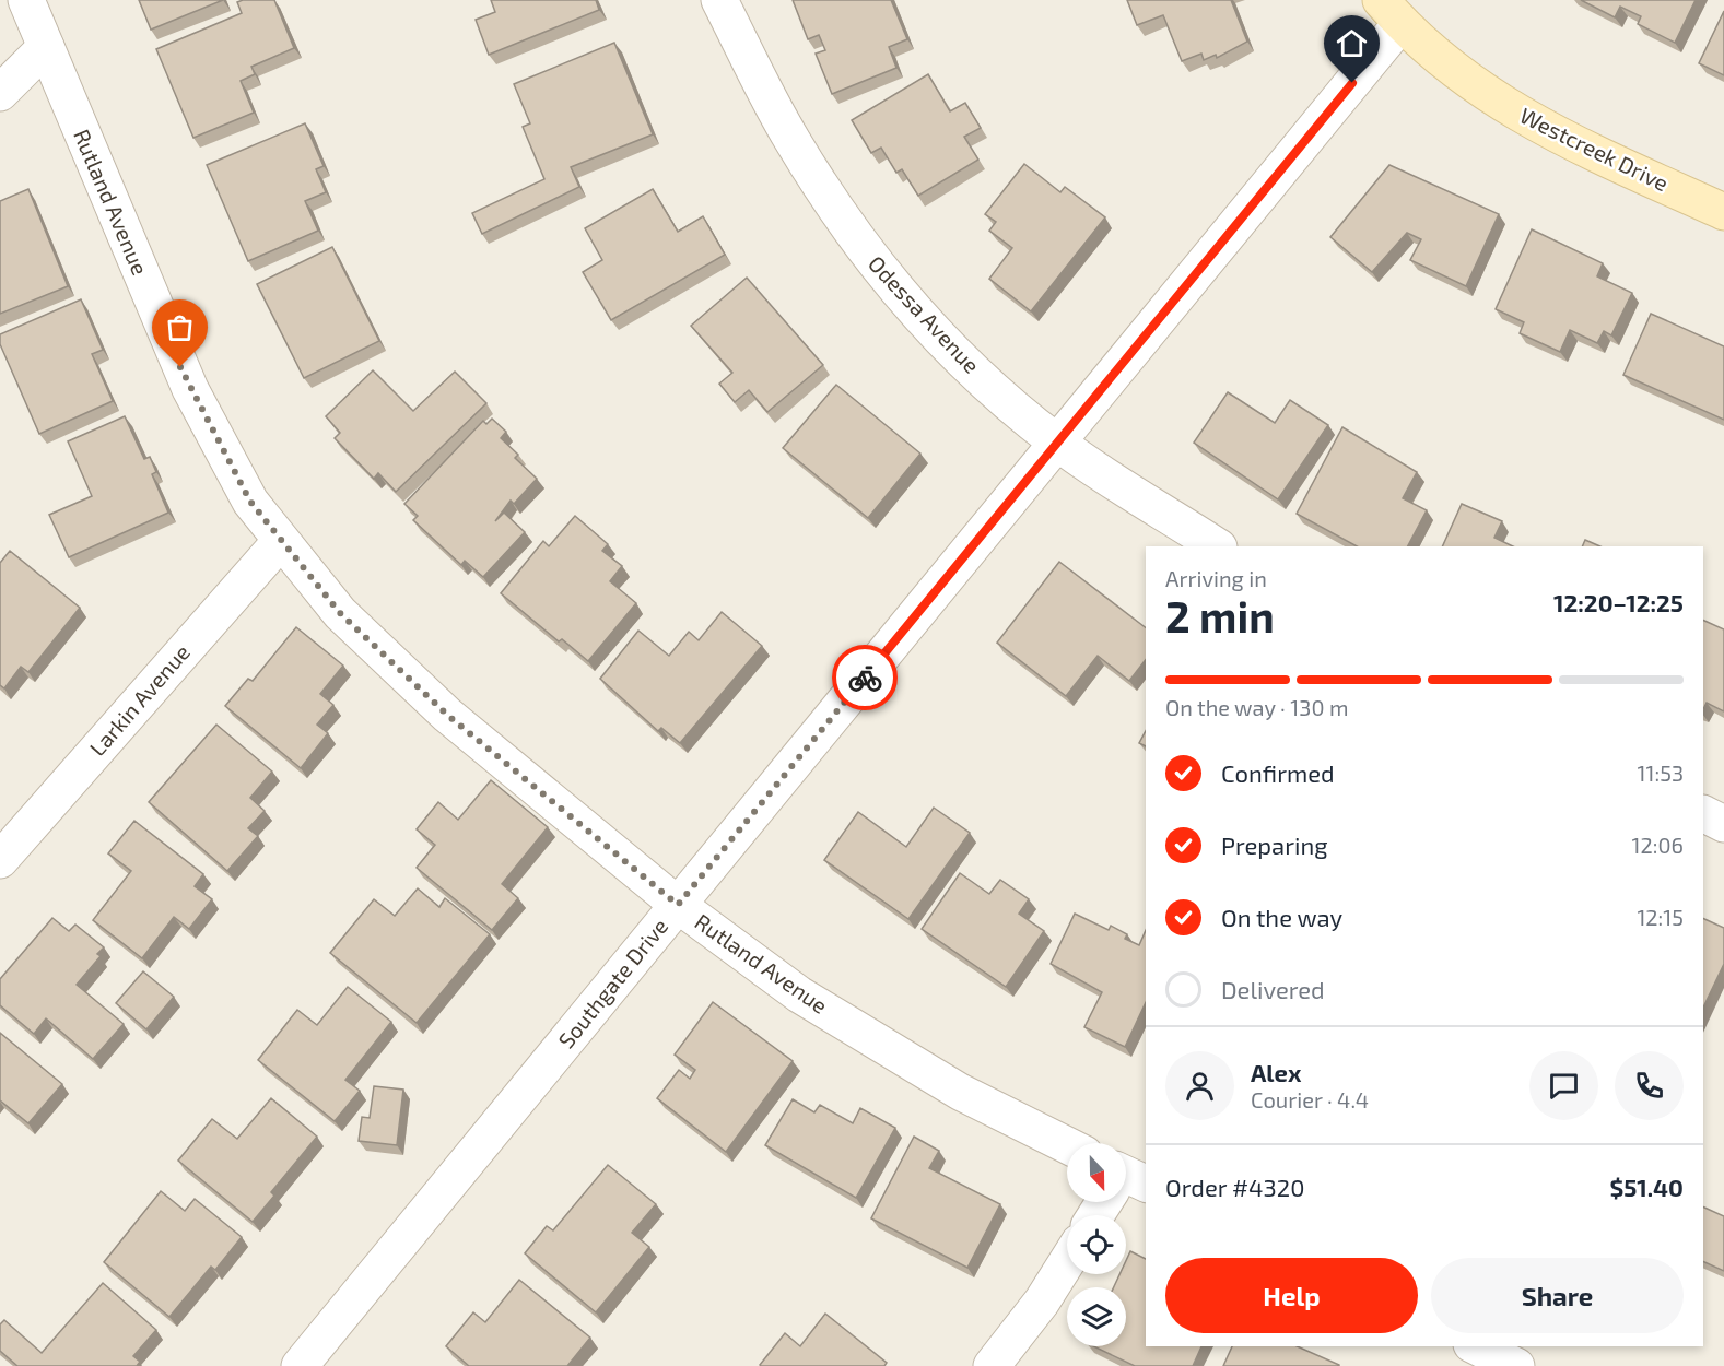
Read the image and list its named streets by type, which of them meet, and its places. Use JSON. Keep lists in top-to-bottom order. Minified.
{"streets":{"street":["Westcreek Drive","Rutland Avenue","Odessa Avenue","Larkin Avenue","Southgate Drive"]},"crossings":[["Westcreek Drive","Southgate Drive"],["Rutland Avenue","Larkin Avenue"],["Rutland Avenue","Southgate Drive"],["Odessa Avenue","Southgate Drive"]],"north":"bottom","page":{"heading":["2 min","Arriving in","12:20–12:25"],"panel":["Alex","Courier · 4.4","Order #4320","$51.40"],"bar":"On the way · 130 m","list":[["Confirmed","11:53"],["Preparing","12:06"],["On the way","12:15"],"Delivered"],"buttons":["Help","Share"]}}
